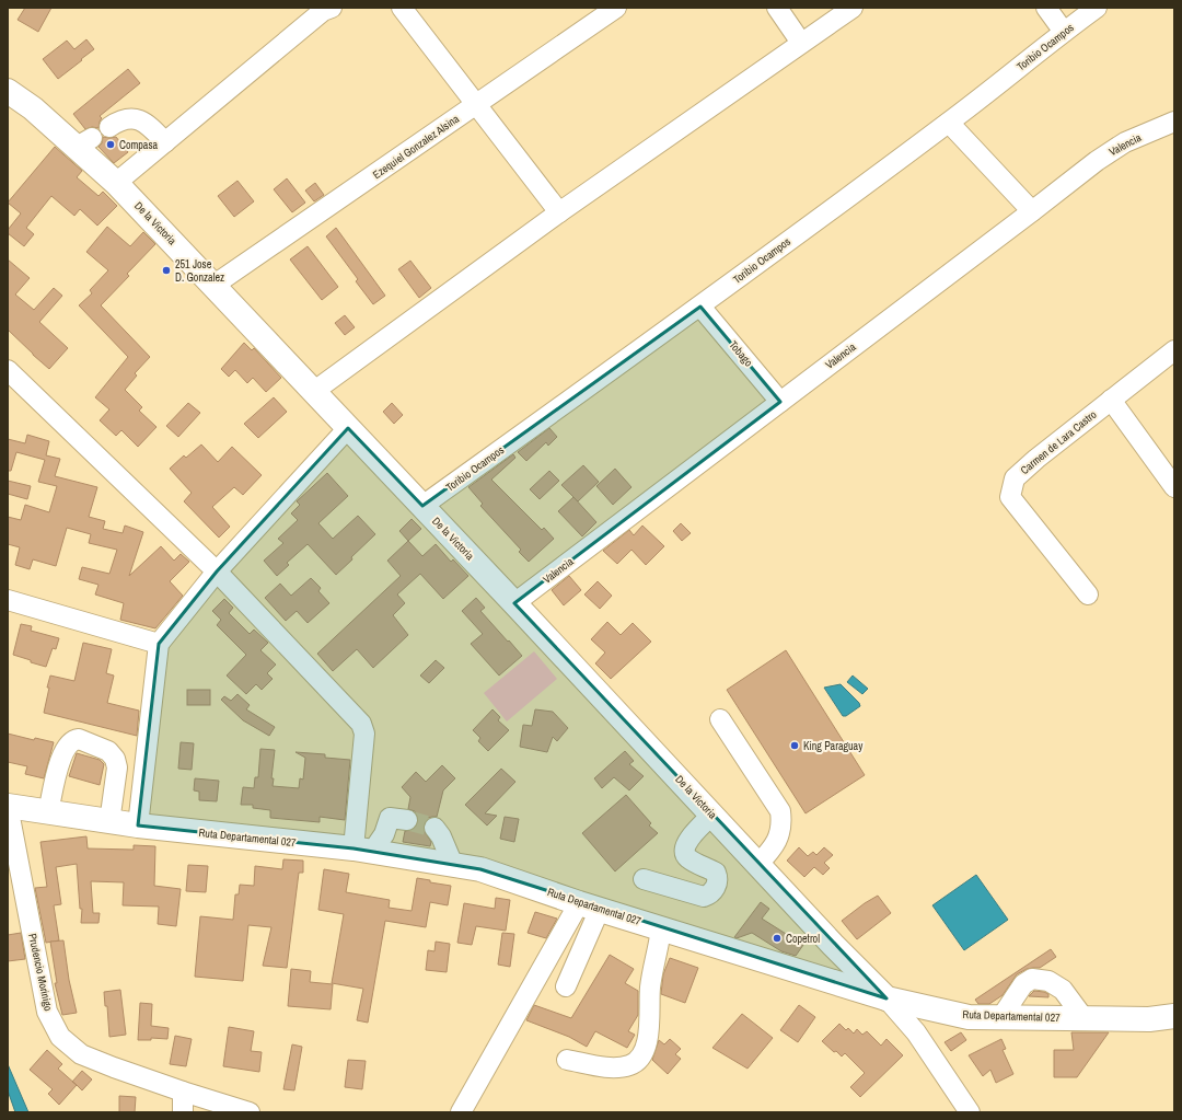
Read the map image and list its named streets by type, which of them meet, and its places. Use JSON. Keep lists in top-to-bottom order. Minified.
{"streets":{"main road":["De la Victoria","Ruta Departamental 027"],"street":["Toribio Ocampos","Valencia","Ezequiel Gonzalez Alsina","Tobago","Carmen de Lara Castro","Prudencio Morinigo"]},"crossings":[["Toribio Ocampos","De la Victoria"],["Toribio Ocampos","Tobago"],["Valencia","De la Victoria"],["Valencia","Tobago"],["Ezequiel Gonzalez Alsina","De la Victoria"],["De la Victoria","Ruta Departamental 027"],["Ruta Departamental 027","Prudencio Morinigo"]],"places":["Compasa","251 Jose D. Gonzalez","King Paraguay","Copetrol"]}
